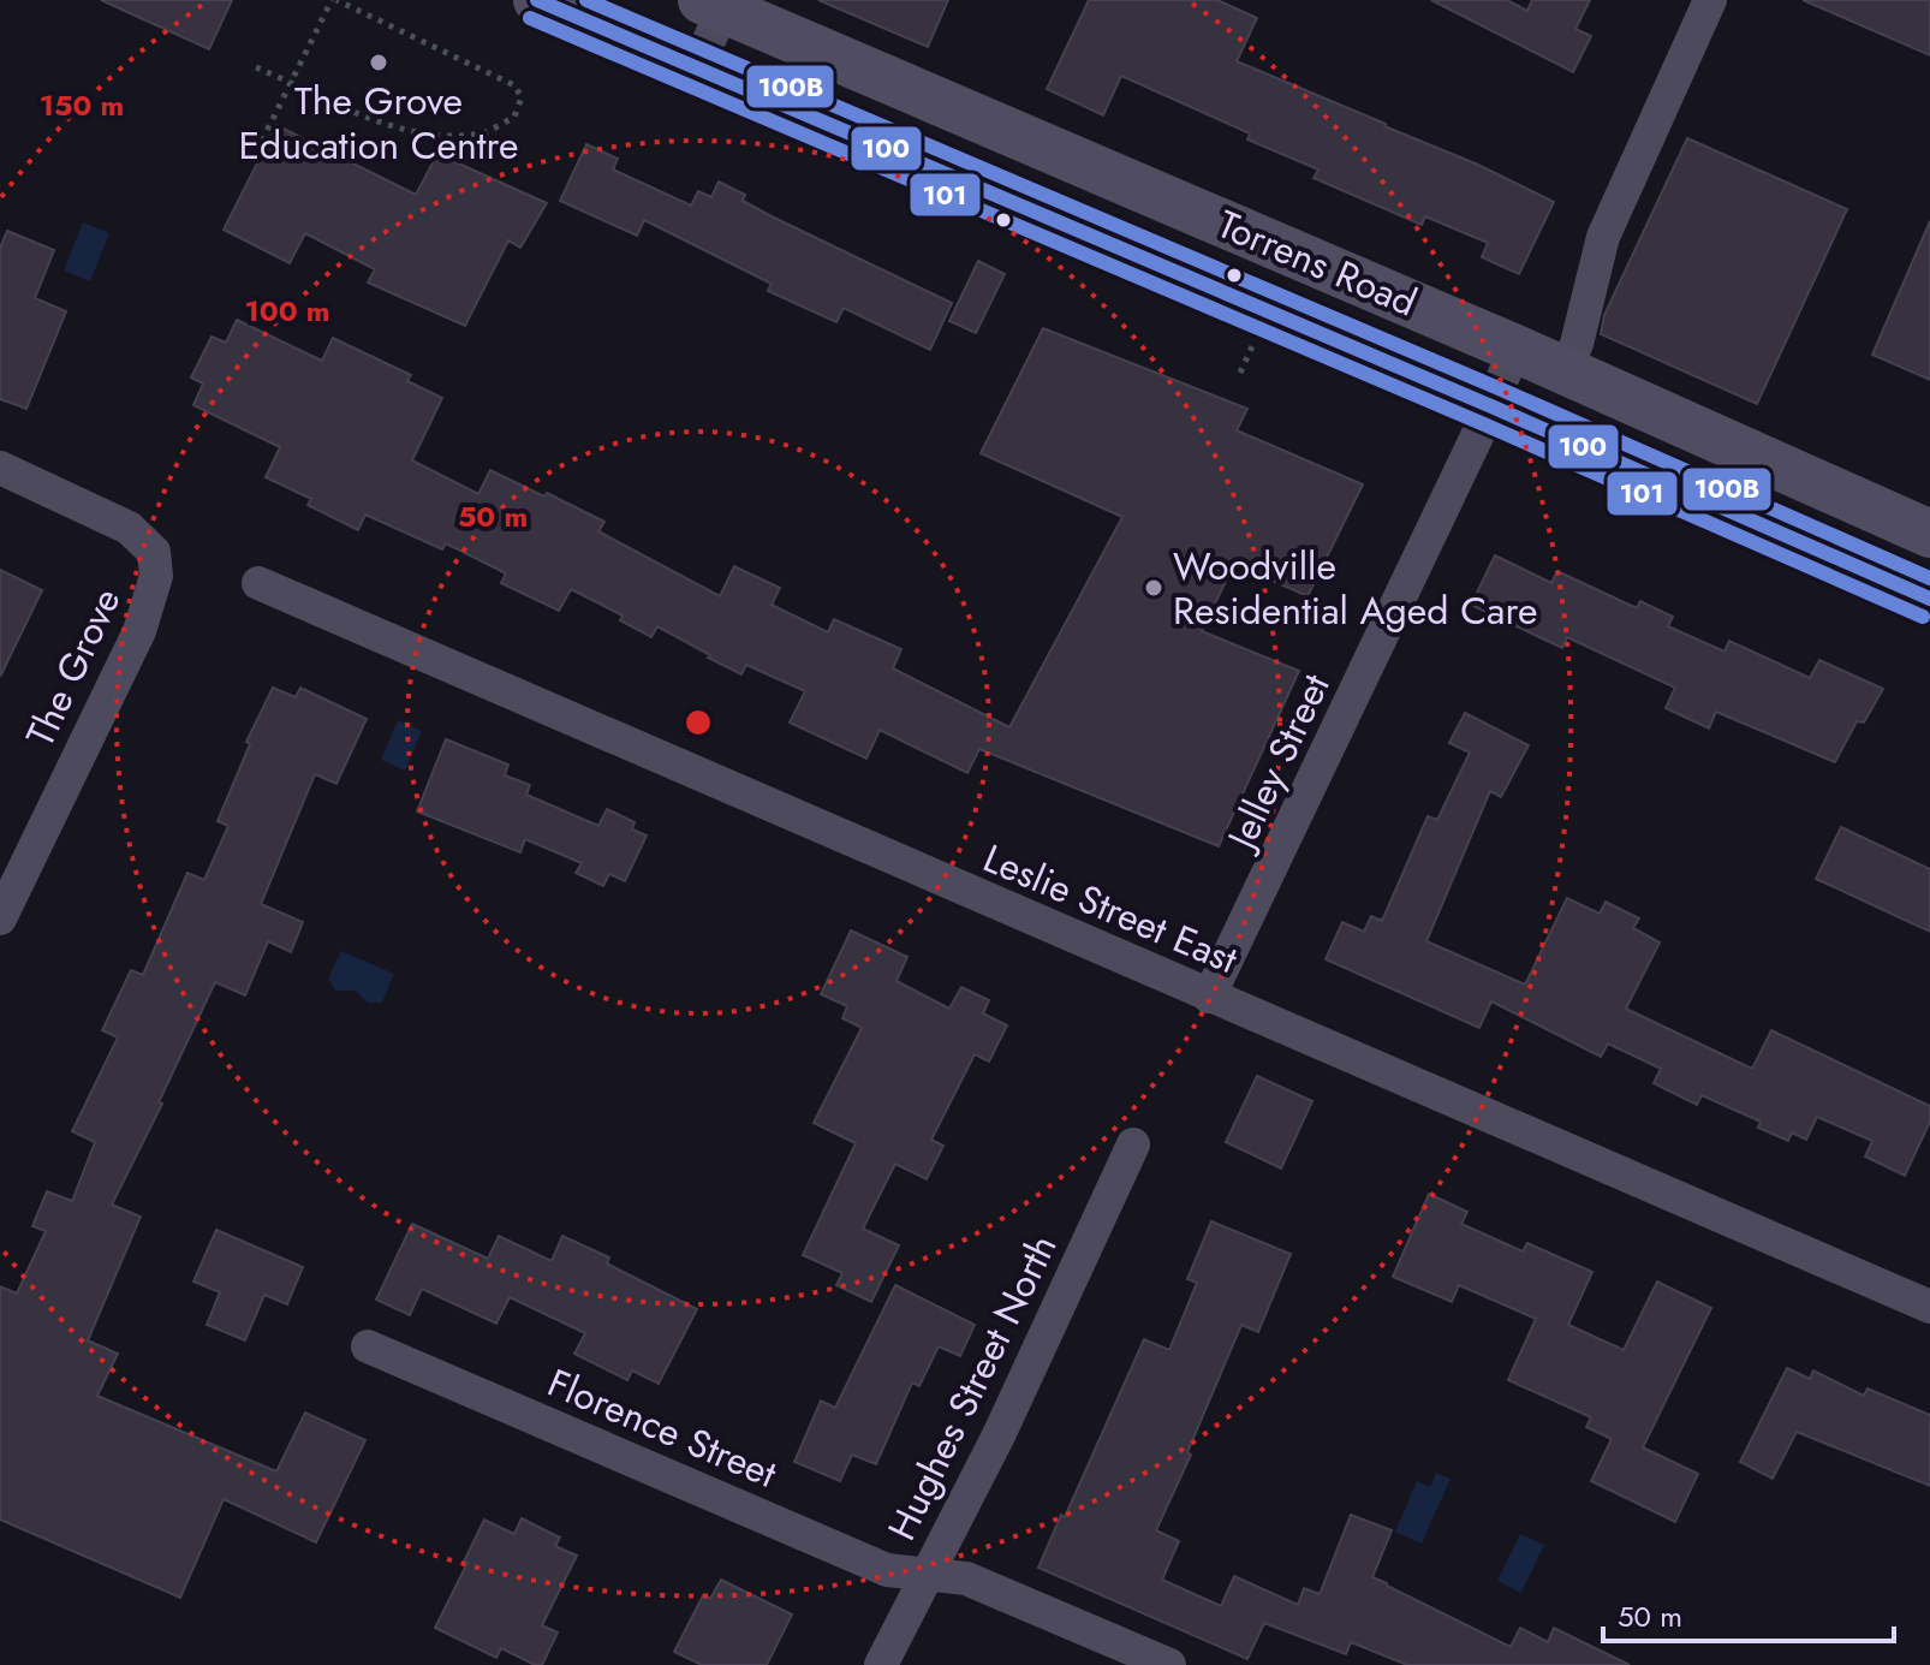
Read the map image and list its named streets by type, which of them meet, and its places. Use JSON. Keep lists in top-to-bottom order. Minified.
{"streets":{"main road":["Torrens Road"],"street":["The Grove","Jelley Street","Leslie Street East","Hughes Street North","Florence Street"]},"crossings":[["Torrens Road","Jelley Street"],["Jelley Street","Leslie Street East"],["Hughes Street North","Florence Street"]],"places":["The Grove Education Centre","Woodville Residential Aged Care"],"lines":["transit line 100","transit line 100B","transit line 101"],"scale_bar":"50 m","rings":["150 m","100 m","50 m"]}
